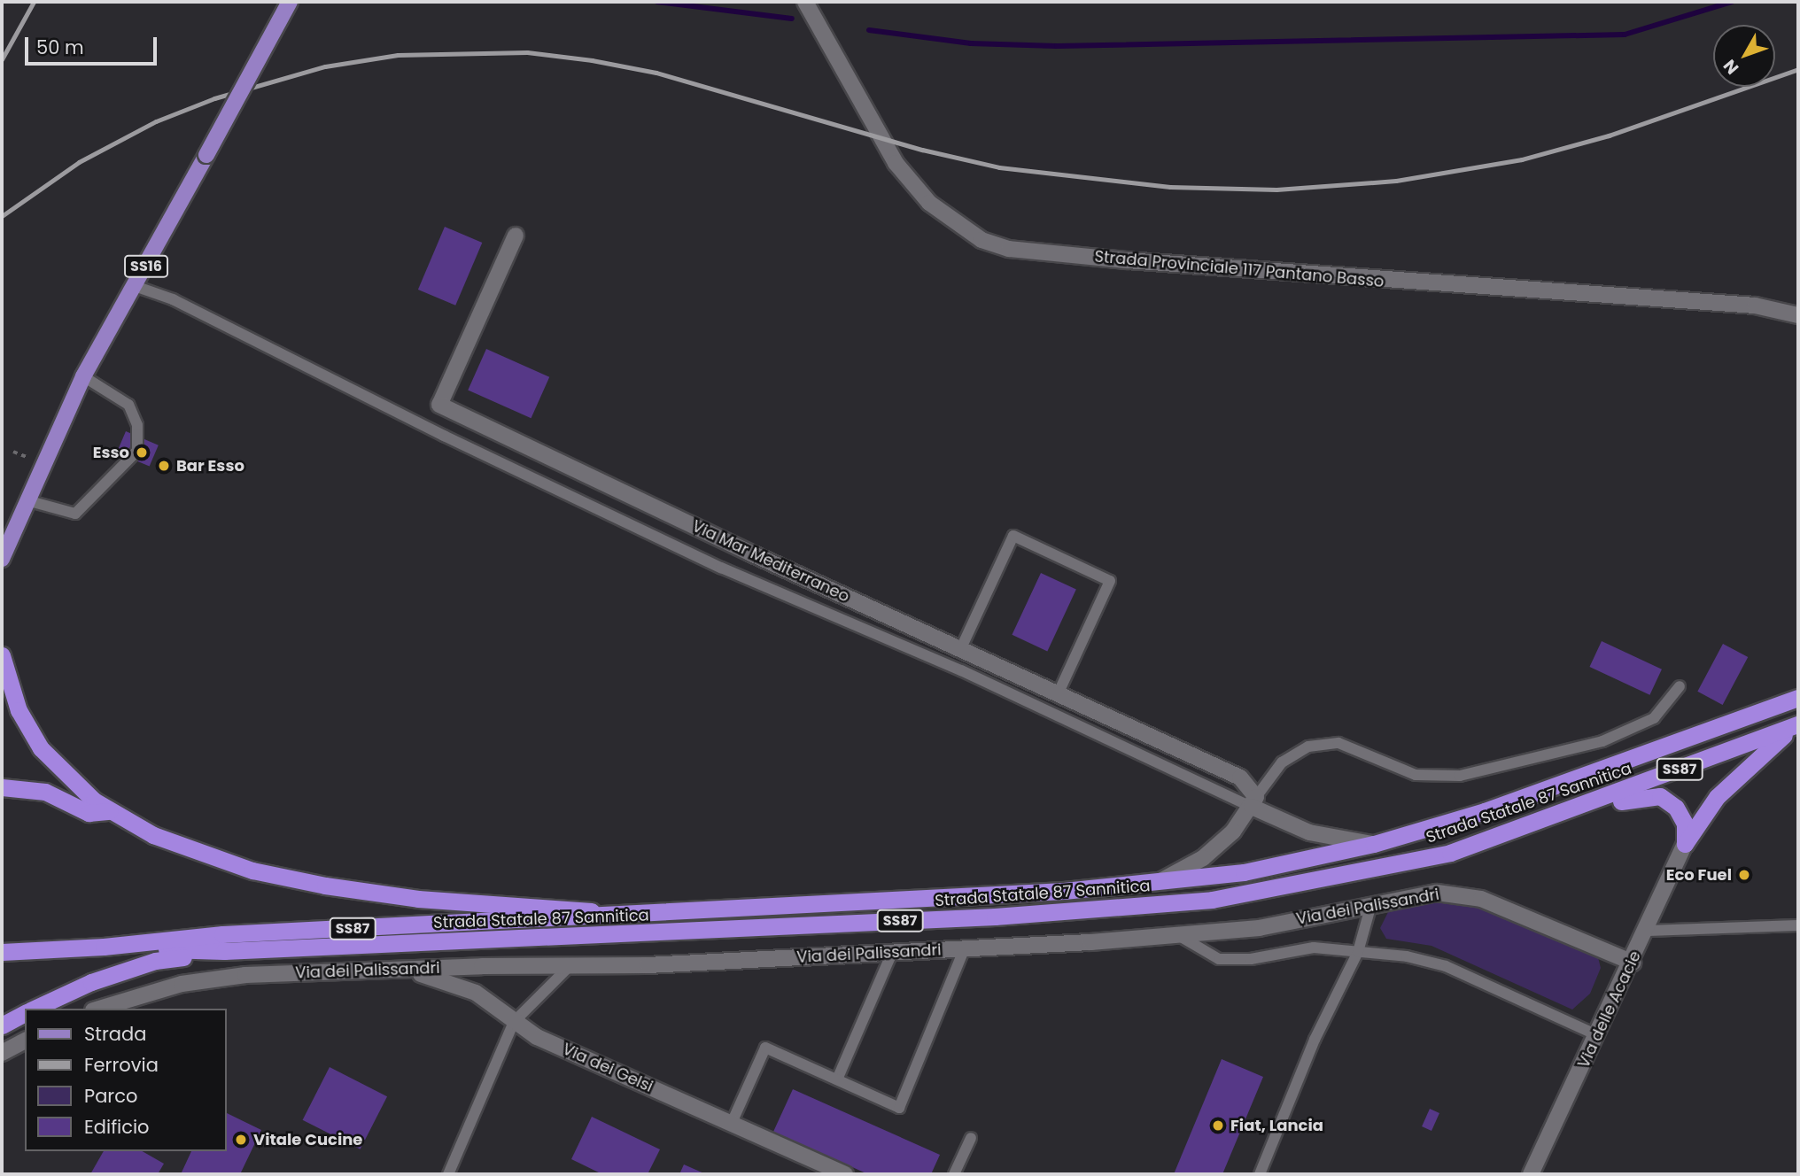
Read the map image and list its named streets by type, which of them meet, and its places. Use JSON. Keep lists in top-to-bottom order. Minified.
{"streets":{"highway":["SS87","Strada Statale 87 Sannitica"],"main road":["SS16"],"street":["Strada Provinciale 117 Pantano Basso","Via Mar Mediterraneo","Via dei Palissandri","Via delle Acacie","Via dei Gelsi"]},"crossings":[["SS87","Strada Statale 87 Sannitica"],["SS87","Via delle Acacie"],["Via dei Palissandri","Via delle Acacie"],["Via dei Palissandri","Via dei Gelsi"]],"places":["Esso","Bar Esso","Eco Fuel","Fiat, Lancia","Vitale Cucine"],"legend":["Strada","Ferrovia","Parco","Edificio"],"scale_bar":"50 m","north":"bottom left"}
